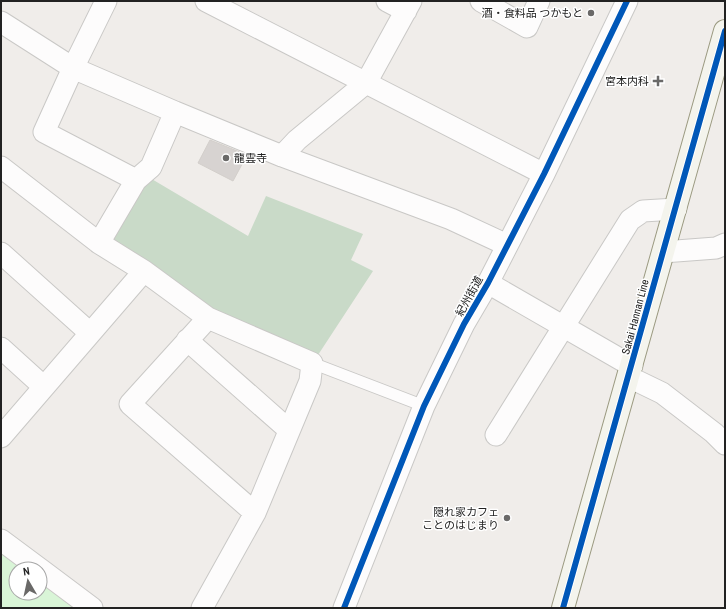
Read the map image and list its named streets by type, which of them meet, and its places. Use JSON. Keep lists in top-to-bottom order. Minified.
{"streets":{"main road":["Sakai Hannan Line"],"street":["紀州街道"]},"places":{"other":["酒・食料品 つかもと","龍雲寺","隠れ家カフェ ことのはじまり"],"health":["宮本内科"]},"north":"top"}
